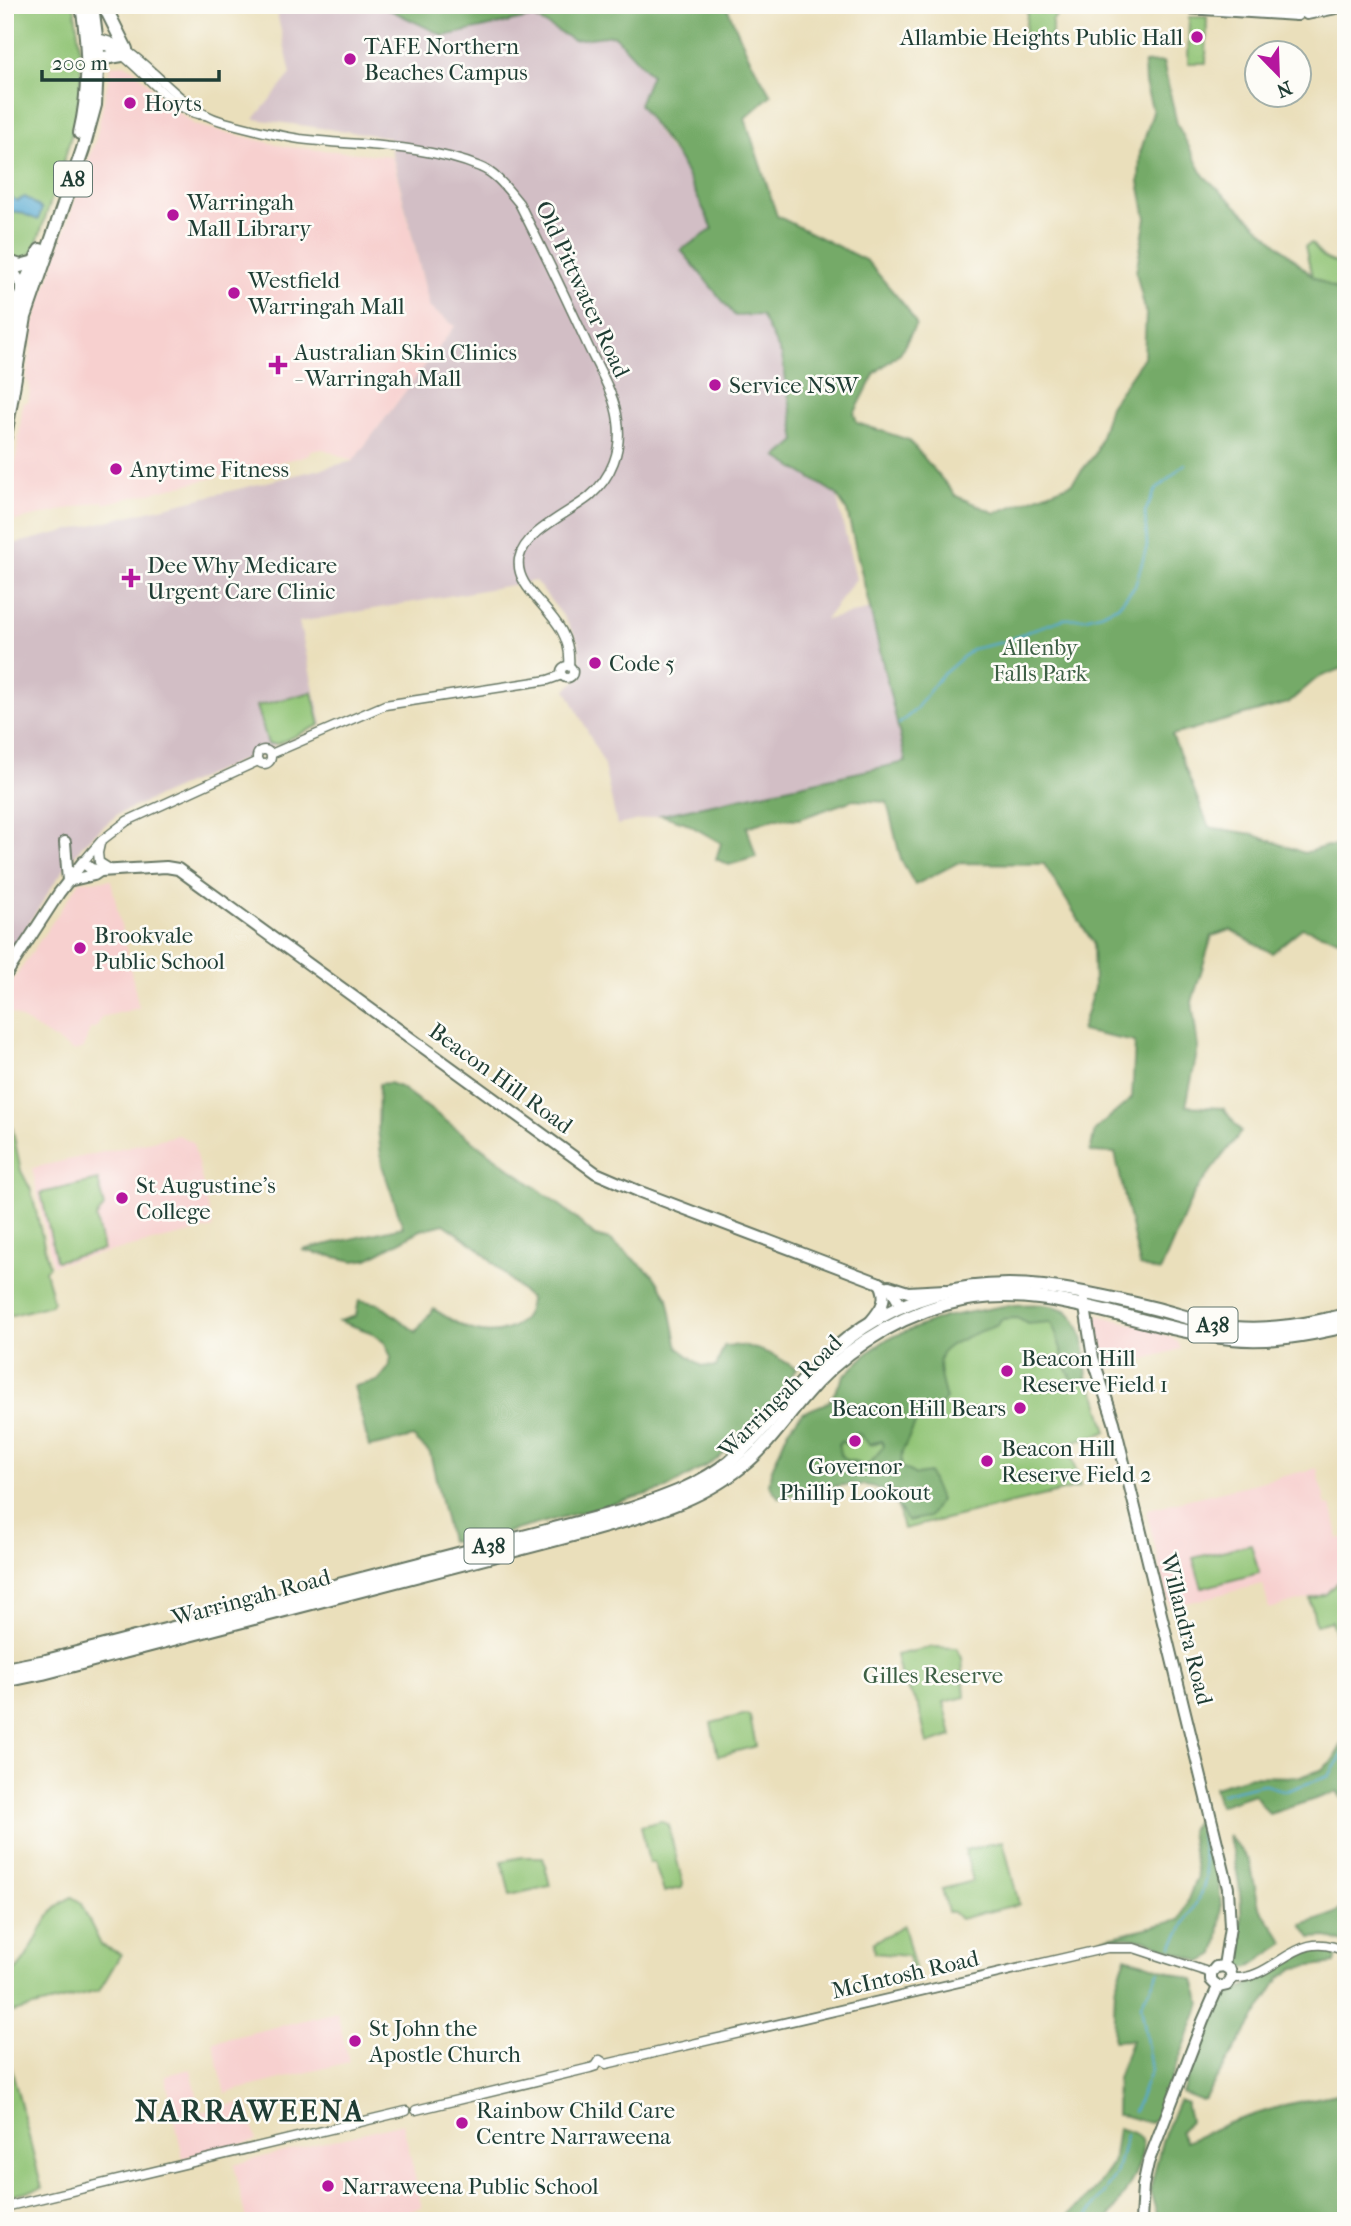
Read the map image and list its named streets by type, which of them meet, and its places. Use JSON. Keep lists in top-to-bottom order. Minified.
{"streets":{"highway":["A8","A38","Warringah Road"],"main road":["Beacon Hill Road","Willandra Road"],"street":["Old Pittwater Road","McIntosh Road"]},"crossings":[["A8","Old Pittwater Road"],["Beacon Hill Road","Warringah Road"],["Warringah Road","Willandra Road"],["Willandra Road","McIntosh Road"]],"districts":["NARRAWEENA"],"parks":["Allenby Falls Park","Gilles Reserve"],"places":{"other":["Allambie Heights Public Hall","TAFE Northern Beaches Campus","Hoyts","Warringah Mall Library","Westfield Warringah Mall","Service NSW","Anytime Fitness","Code 5","Brookvale Public School","St Augustine's College","Beacon Hill Reserve Field 1","Beacon Hill Bears","Governor Phillip Lookout","Beacon Hill Reserve Field 2","St John the Apostle Church","Rainbow Child Care Centre Narraweena","Narraweena Public School"],"health":["Australian Skin Clinics - Warringah Mall","Dee Why Medicare Urgent Care Clinic"]},"scale_bar":"200 m","north":"bottom right"}
